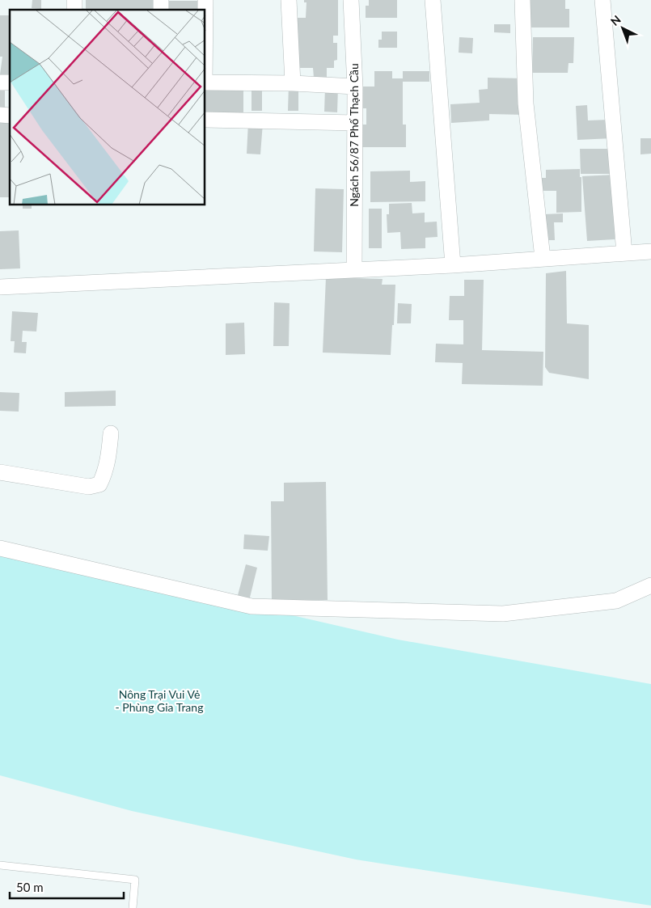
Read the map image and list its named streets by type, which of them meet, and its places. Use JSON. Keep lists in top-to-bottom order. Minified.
{"streets":{"street":["Ngách 56/87 Phố Thạch Cầu"]},"parks":["Nông Trại Vui Vẻ - Phùng Gia Trang"],"scale_bar":"50 m","north":"top left"}
